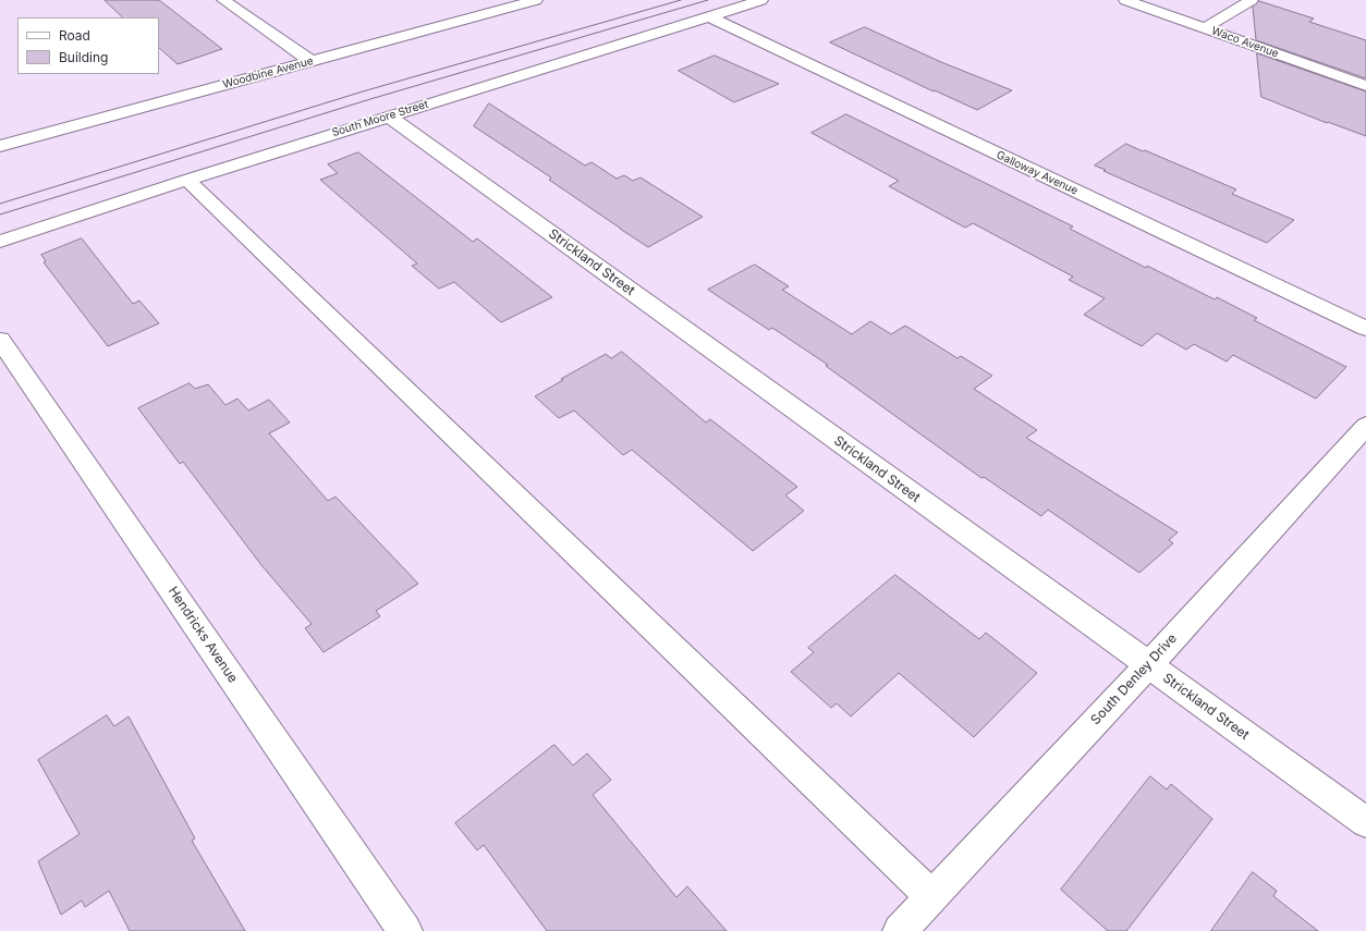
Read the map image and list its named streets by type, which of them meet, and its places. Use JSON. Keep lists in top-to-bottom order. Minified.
{"streets":{"street":["Waco Avenue","Woodbine Avenue","South Moore Street","Galloway Avenue","Strickland Street","Hendricks Avenue","South Denley Drive"]},"crossings":[["South Moore Street","Galloway Avenue"],["South Moore Street","Strickland Street"],["Strickland Street","South Denley Drive"]],"legend":["Road","Building"]}
